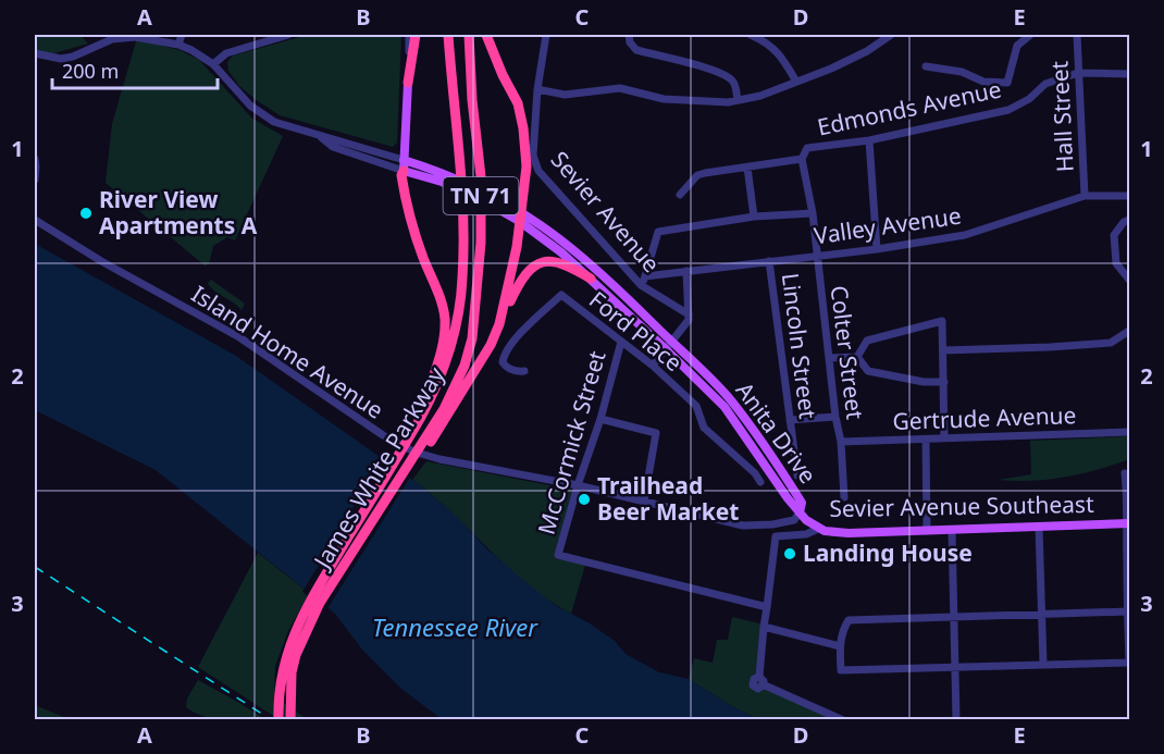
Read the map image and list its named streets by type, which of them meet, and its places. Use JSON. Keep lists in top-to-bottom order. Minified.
{"streets":{"highway":["TN 71","James White Parkway"],"main road":["Anita Drive","Sevier Avenue Southeast"],"street":["Edmonds Avenue","Hall Street","Sevier Avenue","Valley Avenue","Ford Place","Lincoln Street","Island Home Avenue","Colter Street","Gertrude Avenue","McCormick Street"]},"crossings":[["Edmonds Avenue","Hall Street"],["Edmonds Avenue","Colter Street"],["Hall Street","Valley Avenue"],["Sevier Avenue","Valley Avenue"],["Valley Avenue","Lincoln Street"],["Valley Avenue","Colter Street"],["Ford Place","McCormick Street"],["Island Home Avenue","Anita Drive"],["Island Home Avenue","McCormick Street"],["Island Home Avenue","Sevier Avenue Southeast"],["Colter Street","Gertrude Avenue"],["Anita Drive","Sevier Avenue Southeast"]],"water":["Tennessee River"],"places":["River View Apartments A","Trailhead Beer Market","Landing House"],"scale_bar":"200 m","grid":{"columns":["A","B","C","D","E"],"rows":["1","2","3"]}}
